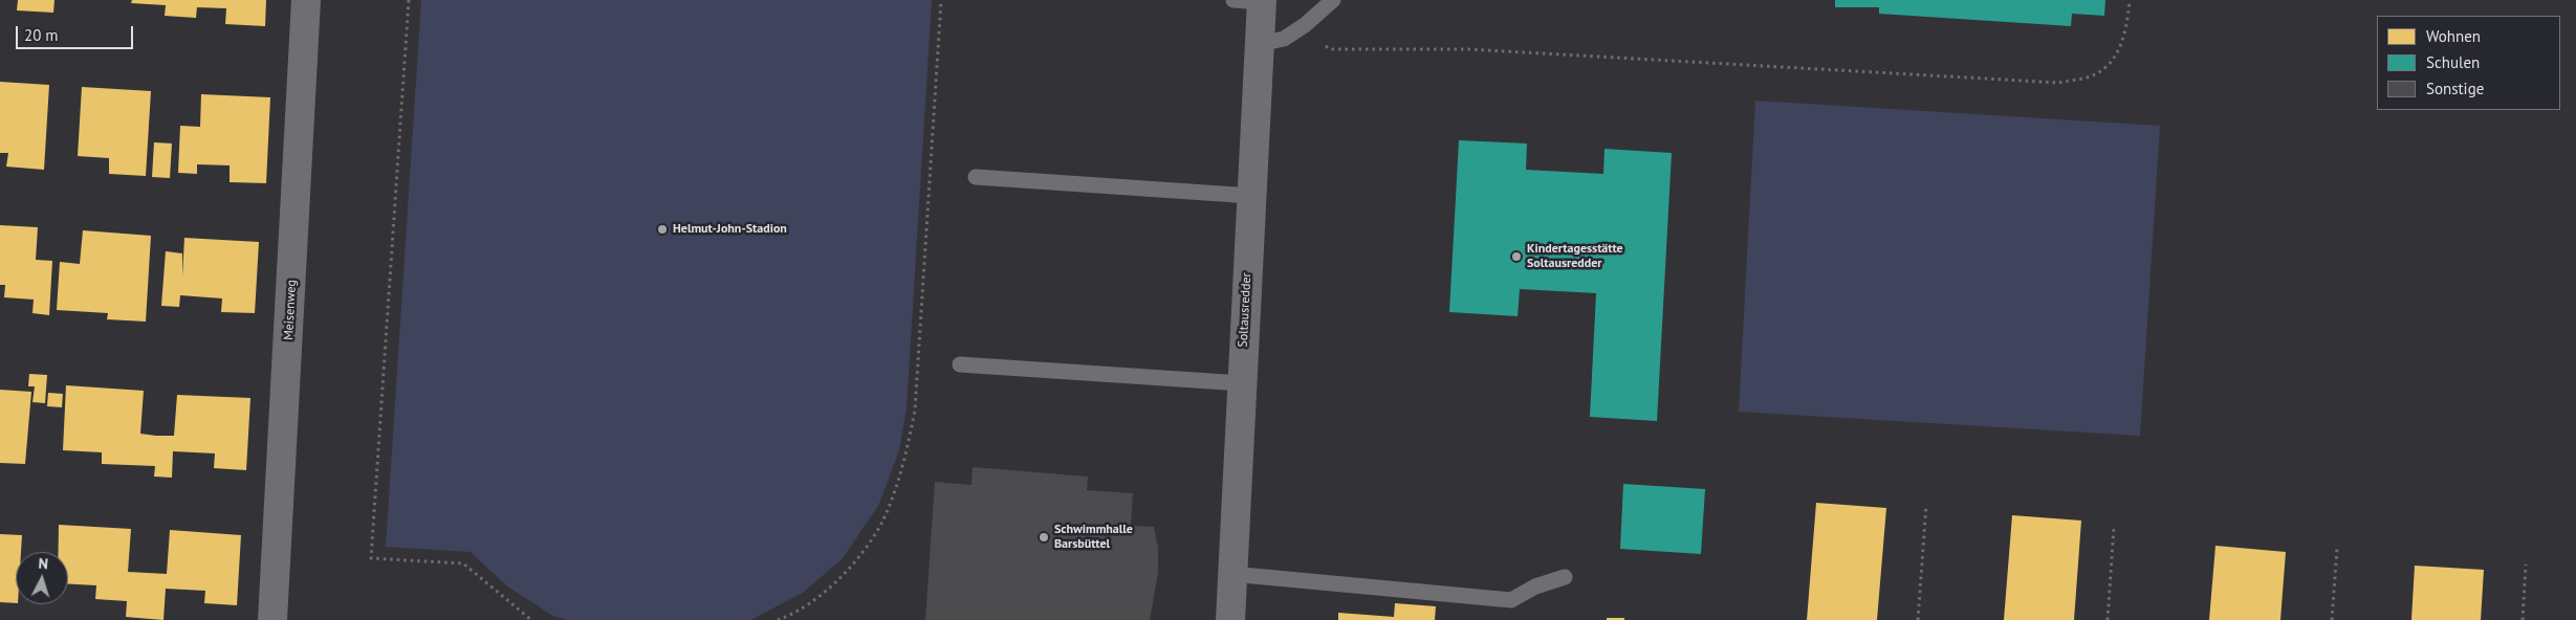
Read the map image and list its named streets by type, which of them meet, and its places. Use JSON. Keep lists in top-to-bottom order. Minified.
{"streets":{"street":["Meisenweg","Soltausredder"]},"places":["Helmut-John-Stadion","Kindertagesstätte Soltausredder","Schwimmhalle Barsbüttel"],"legend":["Wohnen","Schulen","Sonstige"],"scale_bar":"20 m","north":"top"}
